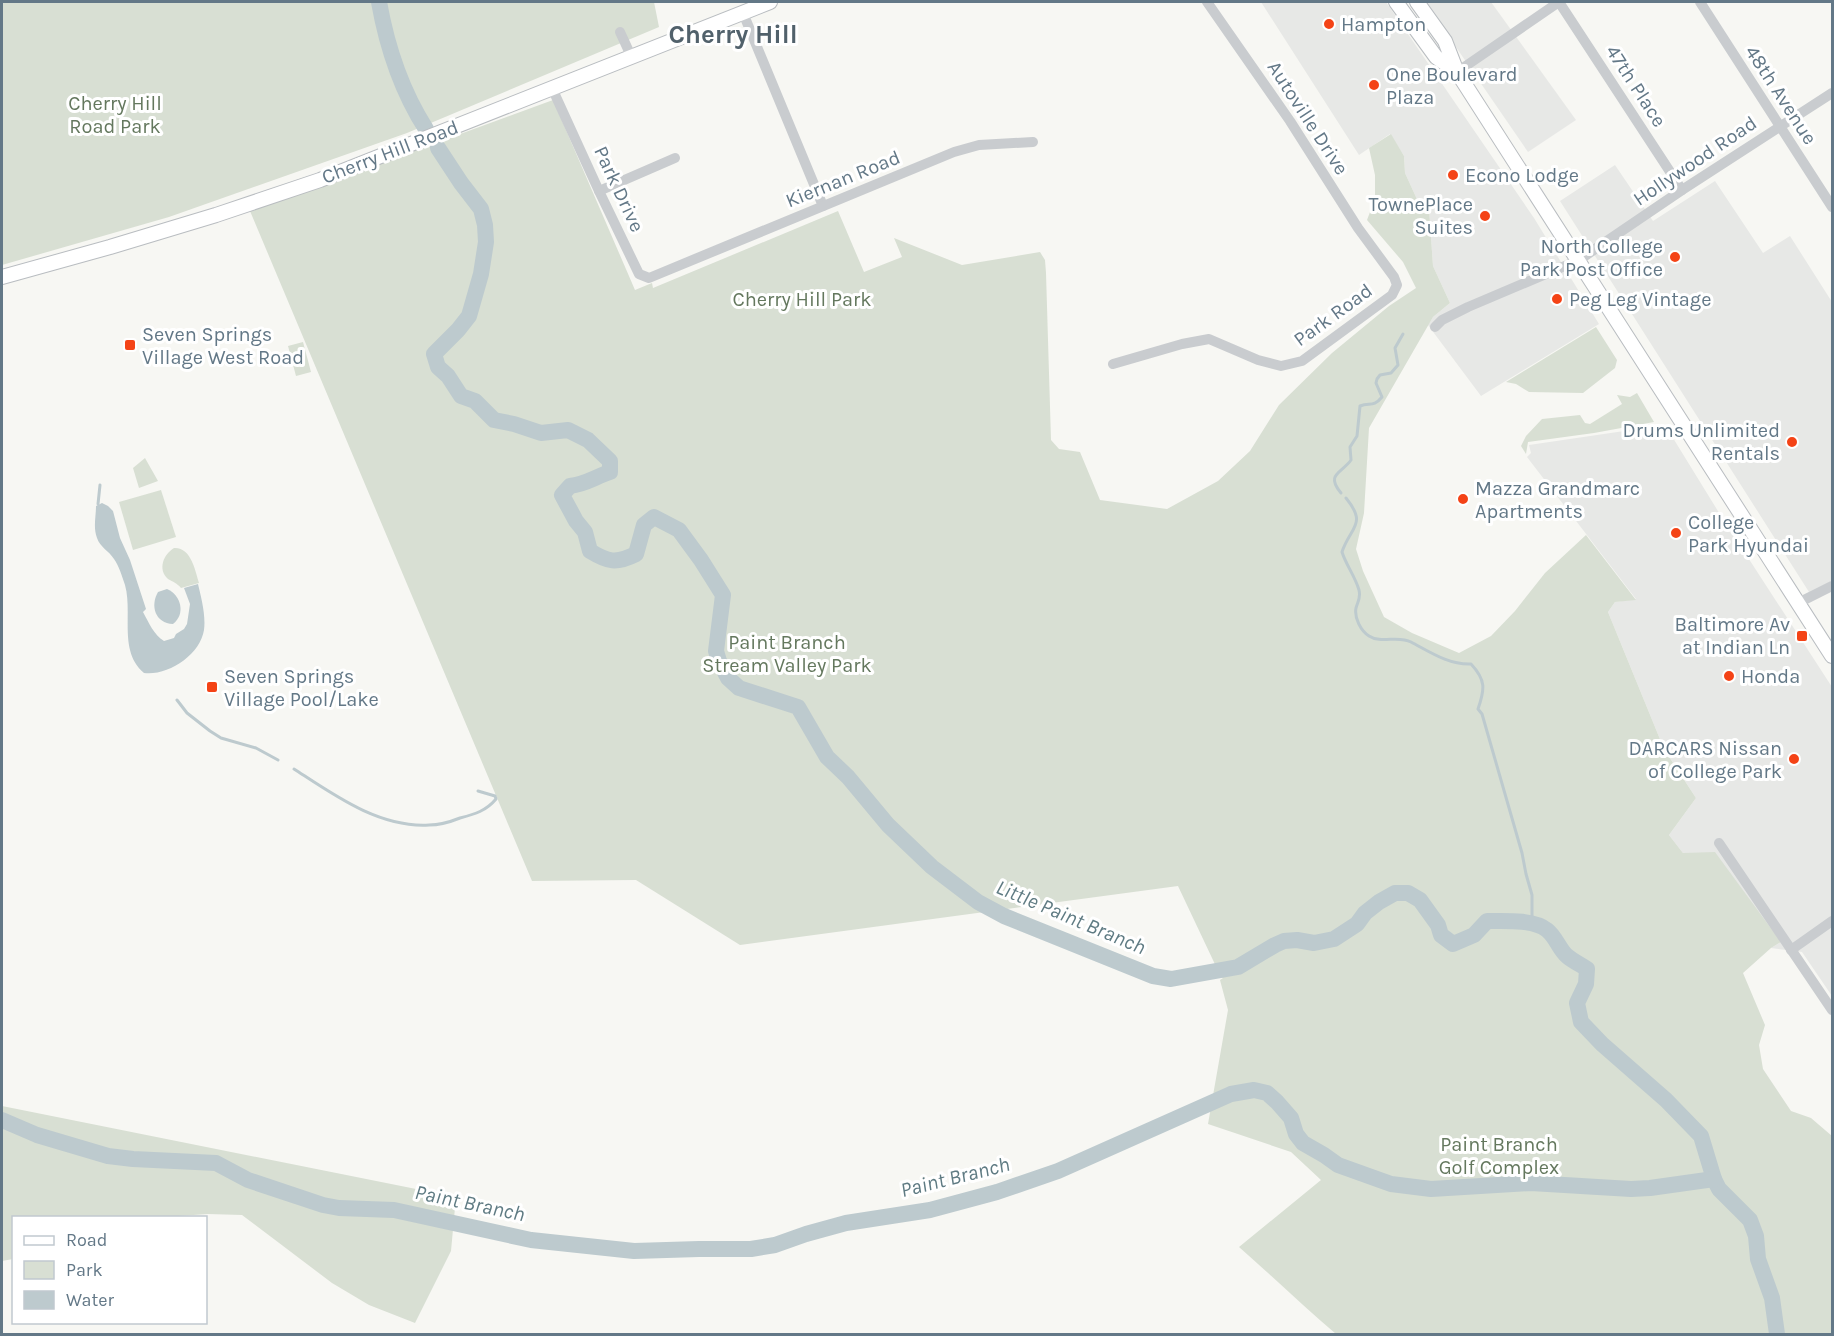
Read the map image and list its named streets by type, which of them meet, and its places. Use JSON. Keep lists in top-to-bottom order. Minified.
{"streets":{"main road":["Cherry Hill Road"],"street":["47th Place","48th Avenue","Autoville Drive","Hollywood Road","Kiernan Road","Park Drive","Park Road"]},"crossings":[["47th Place","Hollywood Road"],["48th Avenue","Hollywood Road"],["Autoville Drive","Park Road"],["Cherry Hill Road","Park Drive"],["Kiernan Road","Park Drive"]],"districts":["Cherry Hill"],"water":["Little Paint Branch","Paint Branch"],"parks":["Cherry Hill Road Park","Cherry Hill Park","Paint Branch Stream Valley Park","Paint Branch Golf Complex"],"places":{"other":["Hampton","One Boulevard Plaza","Econo Lodge","TownePlace Suites","North College Park Post Office","Peg Leg Vintage","Drums Unlimited Rentals","Mazza Grandmarc Apartments","College Park Hyundai","Honda","DARCARS Nissan of College Park"],"transit":["Seven Springs Village West Road","Baltimore Av at Indian Ln","Seven Springs Village Pool/Lake"]},"legend":["Road","Park","Water"]}
